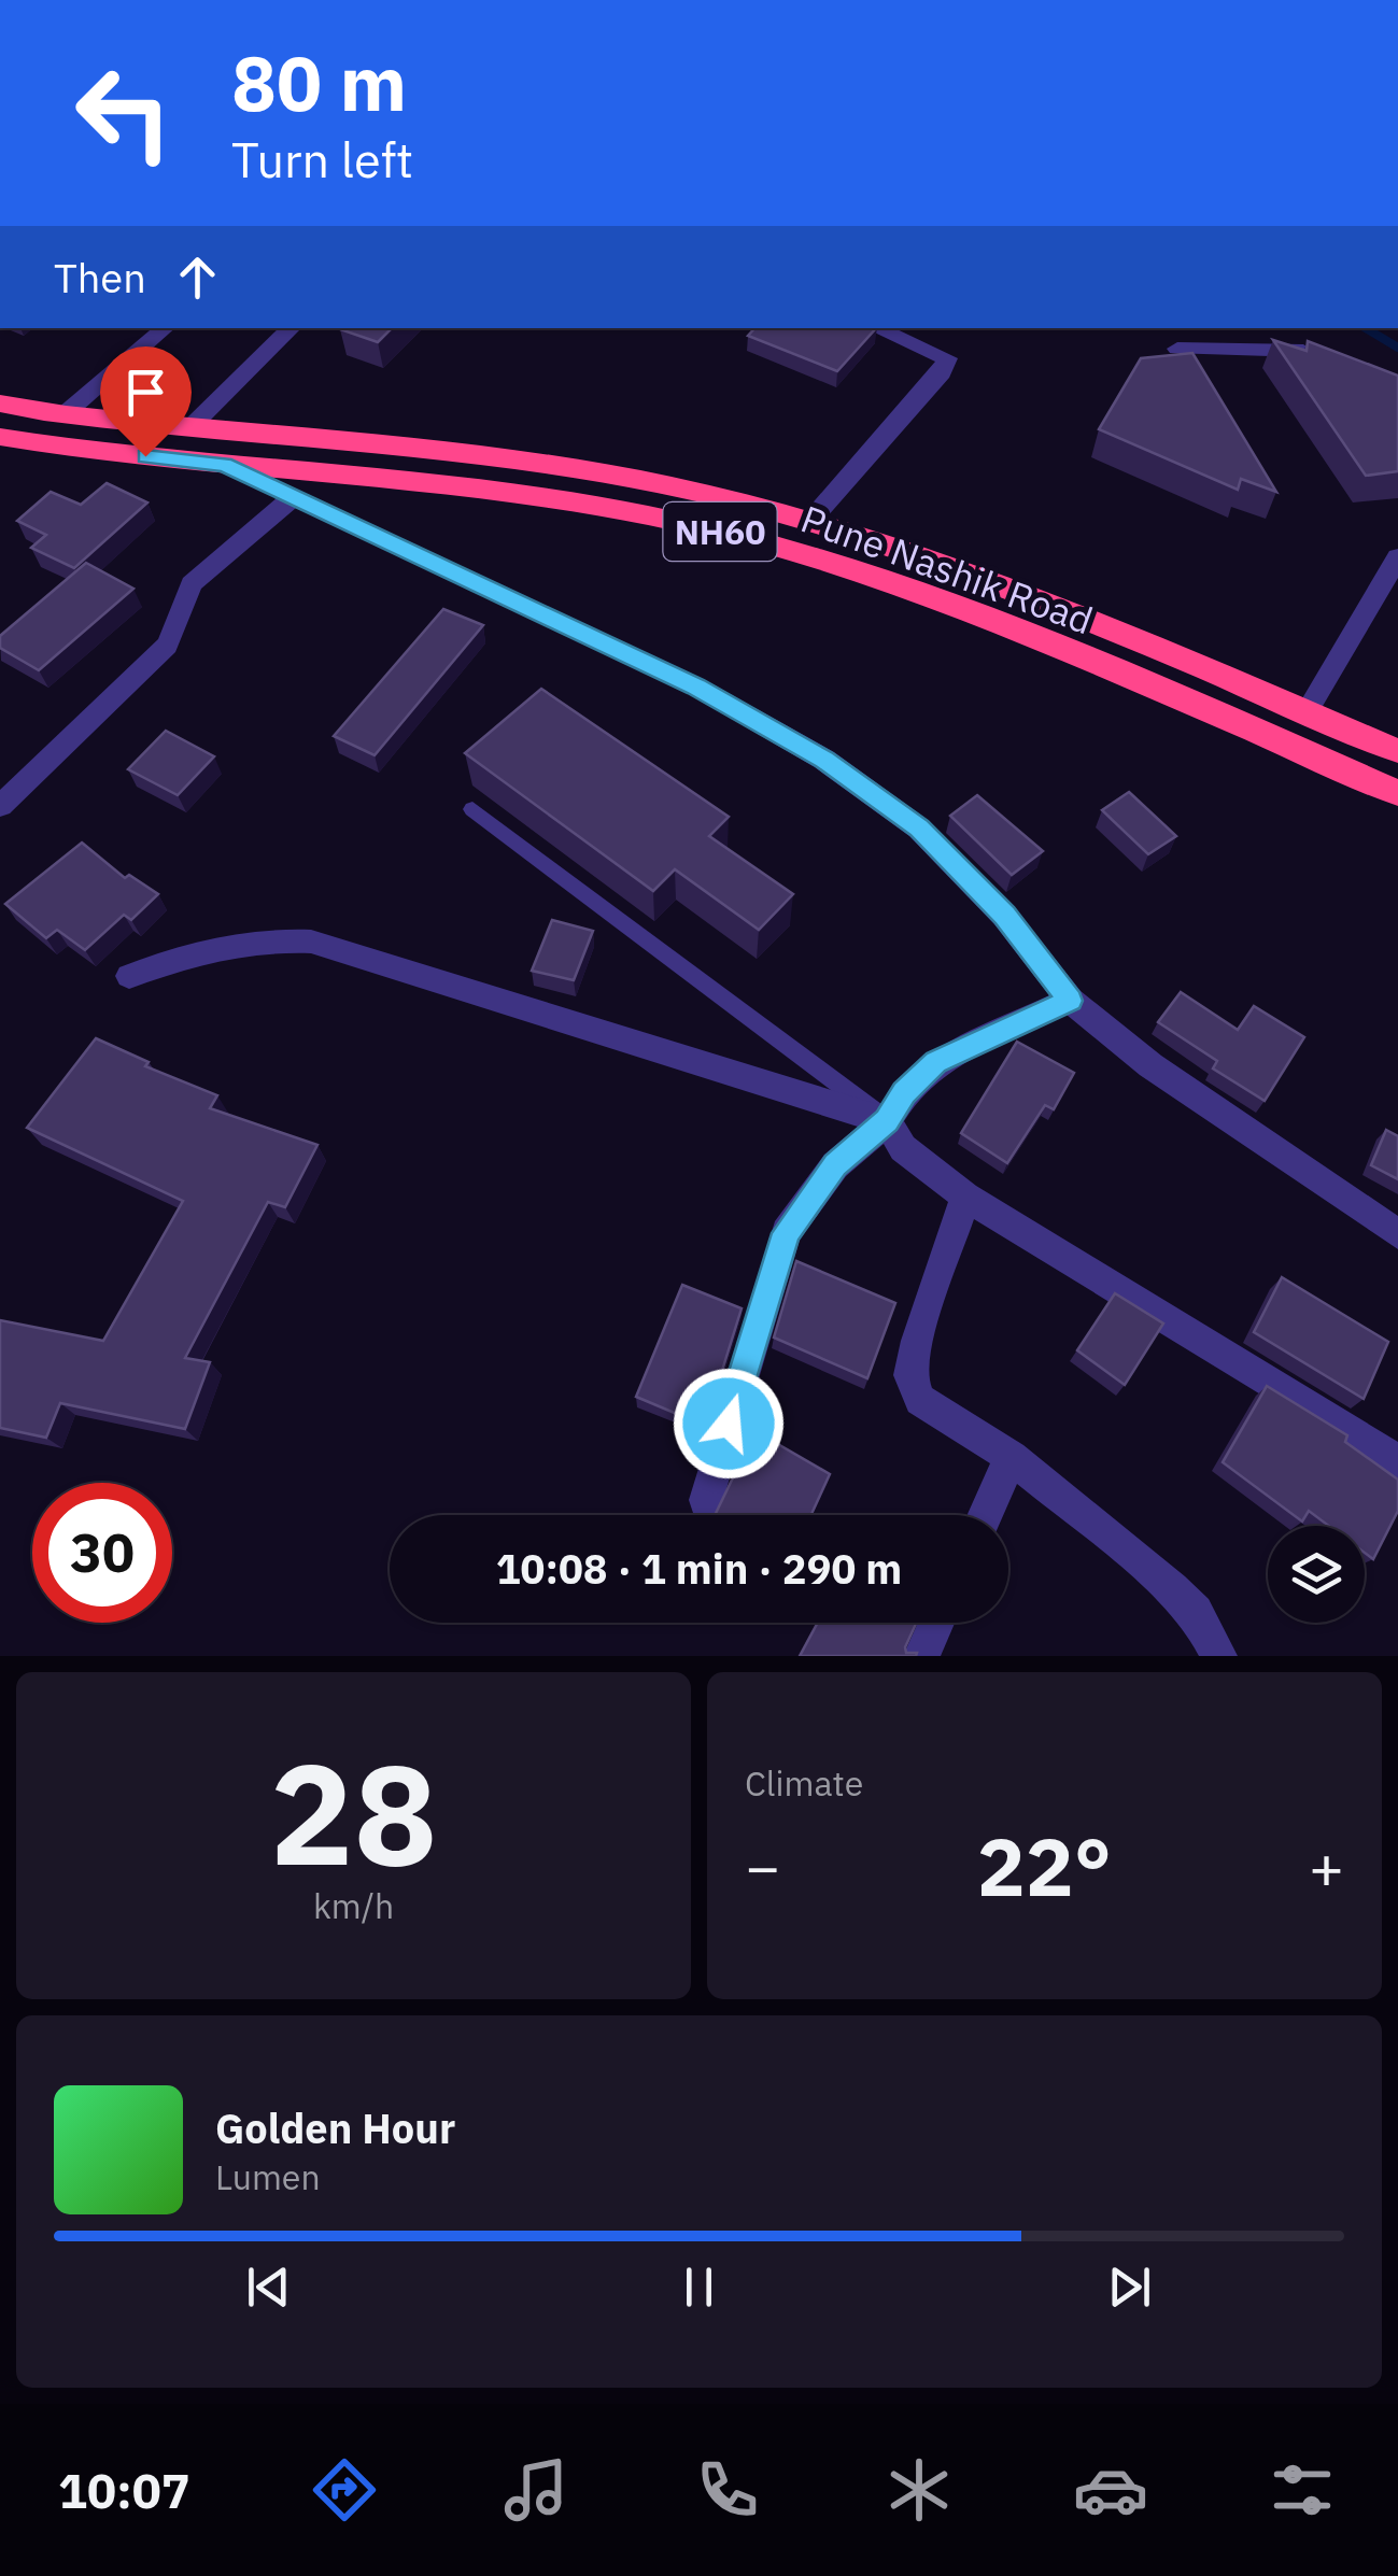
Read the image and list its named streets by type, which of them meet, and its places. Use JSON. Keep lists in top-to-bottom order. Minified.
{"streets":{"highway":["NH60","Pune Nashik Road"]},"page":{"turn":["80 m","Turn left"],"then":"Then","limit":"30","trip":"10:08 · 1 min · 290 m","tile":[["28","km/h"],"Climate"],"heat":["−","22°","+"],"song":["Golden Hour","Lumen"],"tabs":"10:07"}}
